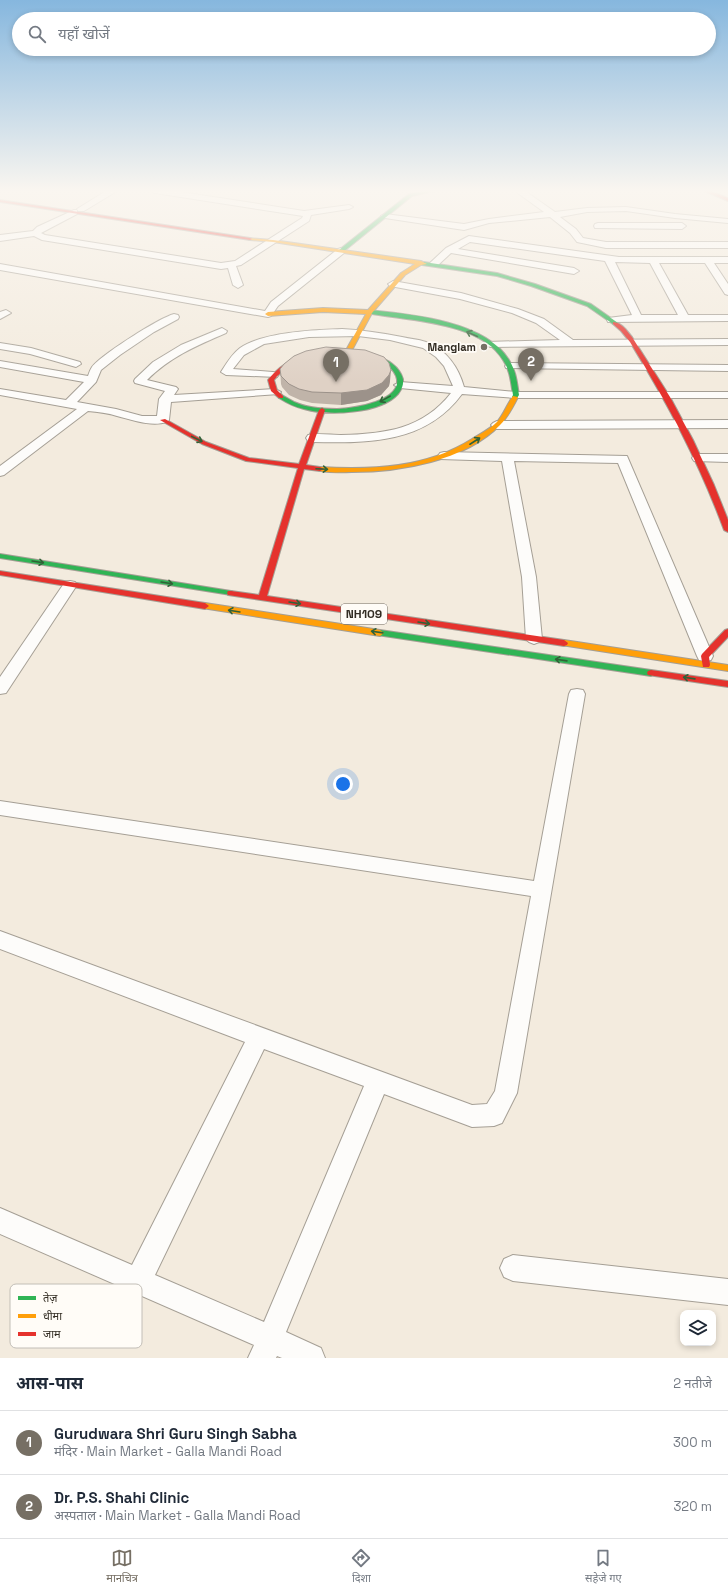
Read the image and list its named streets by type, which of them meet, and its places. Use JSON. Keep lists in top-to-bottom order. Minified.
{"streets":{"main road":["NH109"]},"places":["Manglam"],"legend":["तेज़","धीमा","जाम"],"page":{"search":"यहाँ खोजें","pins":["2","1"],"heading":["आस-पास","2 नतीजे"],"list":[{"mark":"1","name":"Gurudwara Shri Guru Singh Sabha","note":"मंदिर · Main Market - Galla Mandi Road","value":"300 m"},{"mark":"2","name":"Dr. P.S. Shahi Clinic","note":"अस्पताल · Main Market - Galla Mandi Road","value":"320 m"}],"nav":["मानचित्र","दिशा","सहेजे गए"]}}
